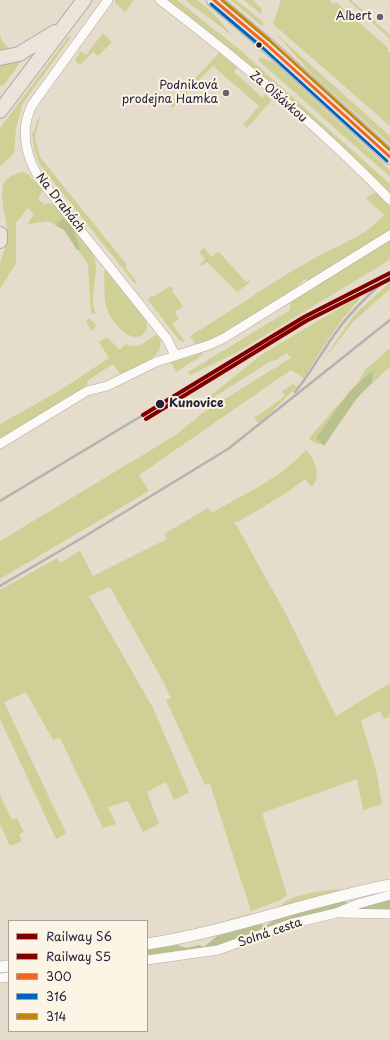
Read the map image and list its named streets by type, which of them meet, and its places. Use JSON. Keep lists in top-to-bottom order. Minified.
{"streets":{"street":["Za Olšávkou","Na Drahách","Solná cesta"]},"places":["Albert","Podniková prodejna Hamka","Kunovice"],"lines":["transit line 300","transit line 314","transit line 316","rail line S6","rail line S5"],"legend":["Railway S6","Railway S5","300","316","314"]}
